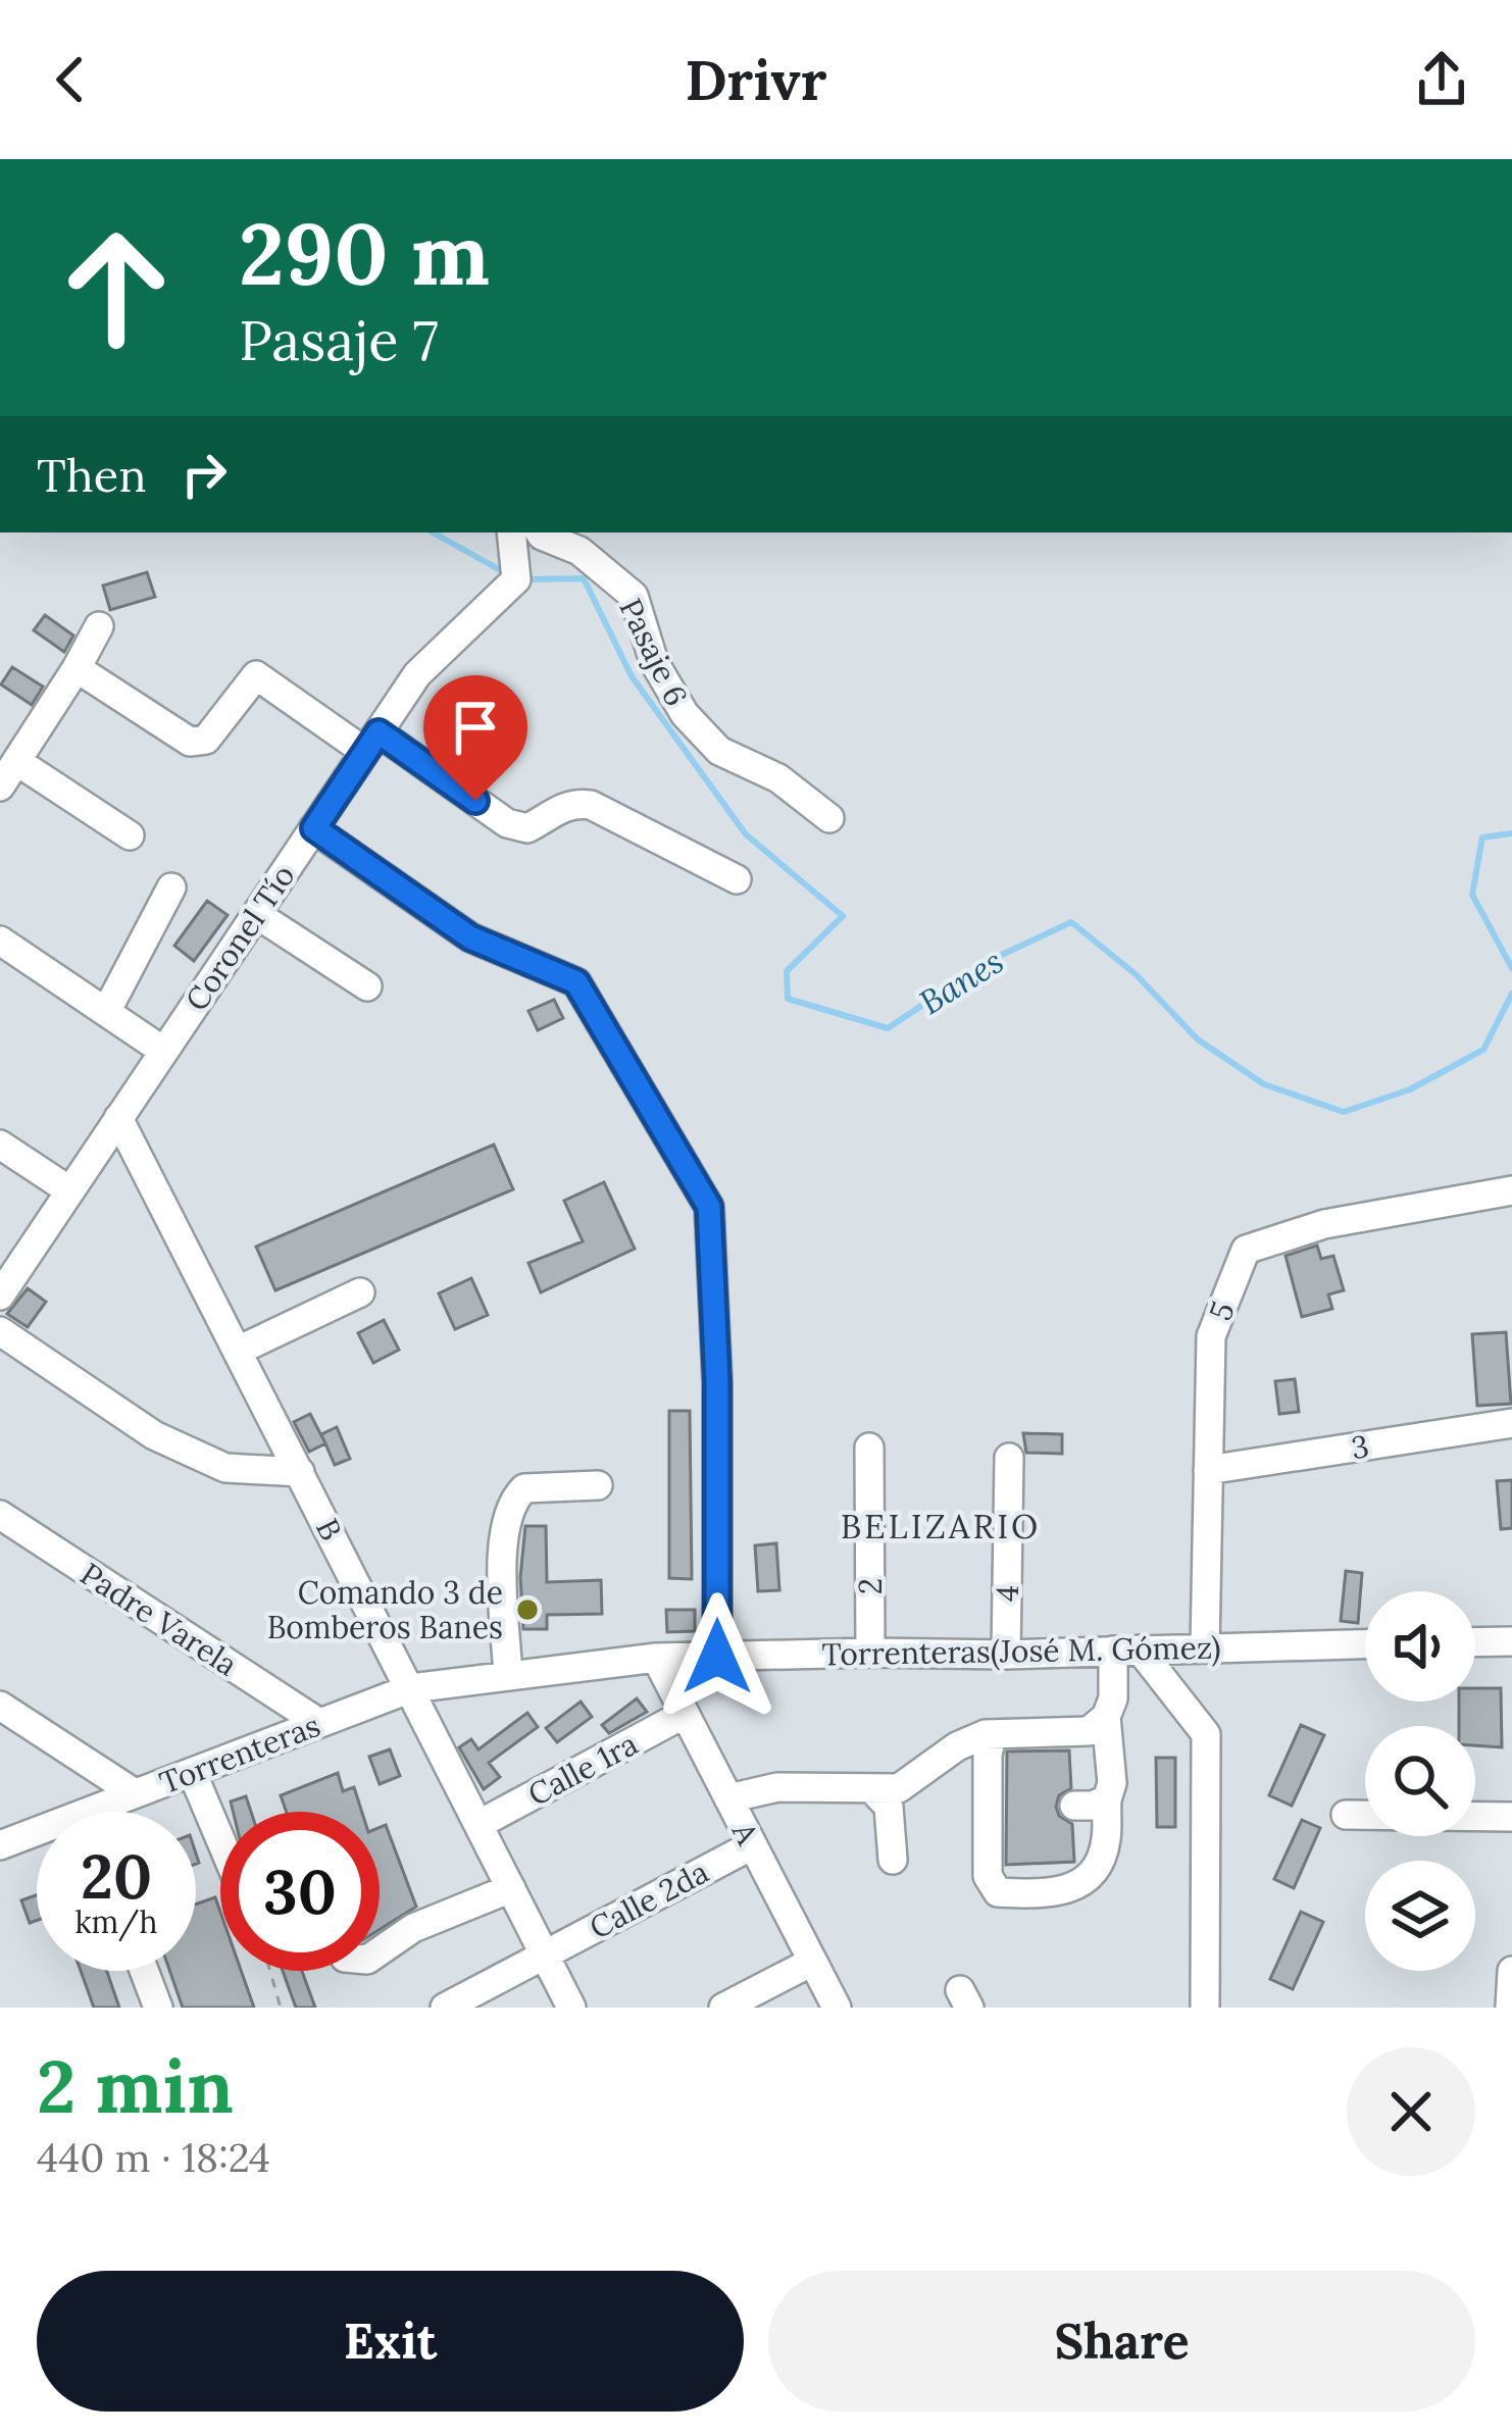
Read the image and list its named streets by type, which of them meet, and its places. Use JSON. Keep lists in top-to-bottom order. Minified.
{"streets":{"street":["Pasaje 6","Coronel Tío","5","3","B","2","4","Padre Varela","Torrenteras(José M. Gómez)","Torrenteras","Calle 1ra","A","Calle 2da"]},"crossings":[["Coronel Tío","B"],["5","3"],["5","Torrenteras(José M. Gómez)"],["B","Torrenteras"],["B","Calle 1ra"],["B","Calle 2da"],["2","Torrenteras(José M. Gómez)"],["4","Torrenteras(José M. Gómez)"],["Padre Varela","Torrenteras"],["Torrenteras(José M. Gómez)","Torrenteras"],["Torrenteras(José M. Gómez)","A"],["Calle 1ra","A"],["A","Calle 2da"]],"districts":["BELIZARIO"],"water":["Banes"],"places":["Comando 3 de Bomberos Banes"],"page":{"header":"Drivr","turn":["290 m","Pasaje 7"],"then":"Then","speed":"20 km/h","limit":"30","heading":["2 min","440 m · 18:24"],"buttons":["Exit","Share"]}}
